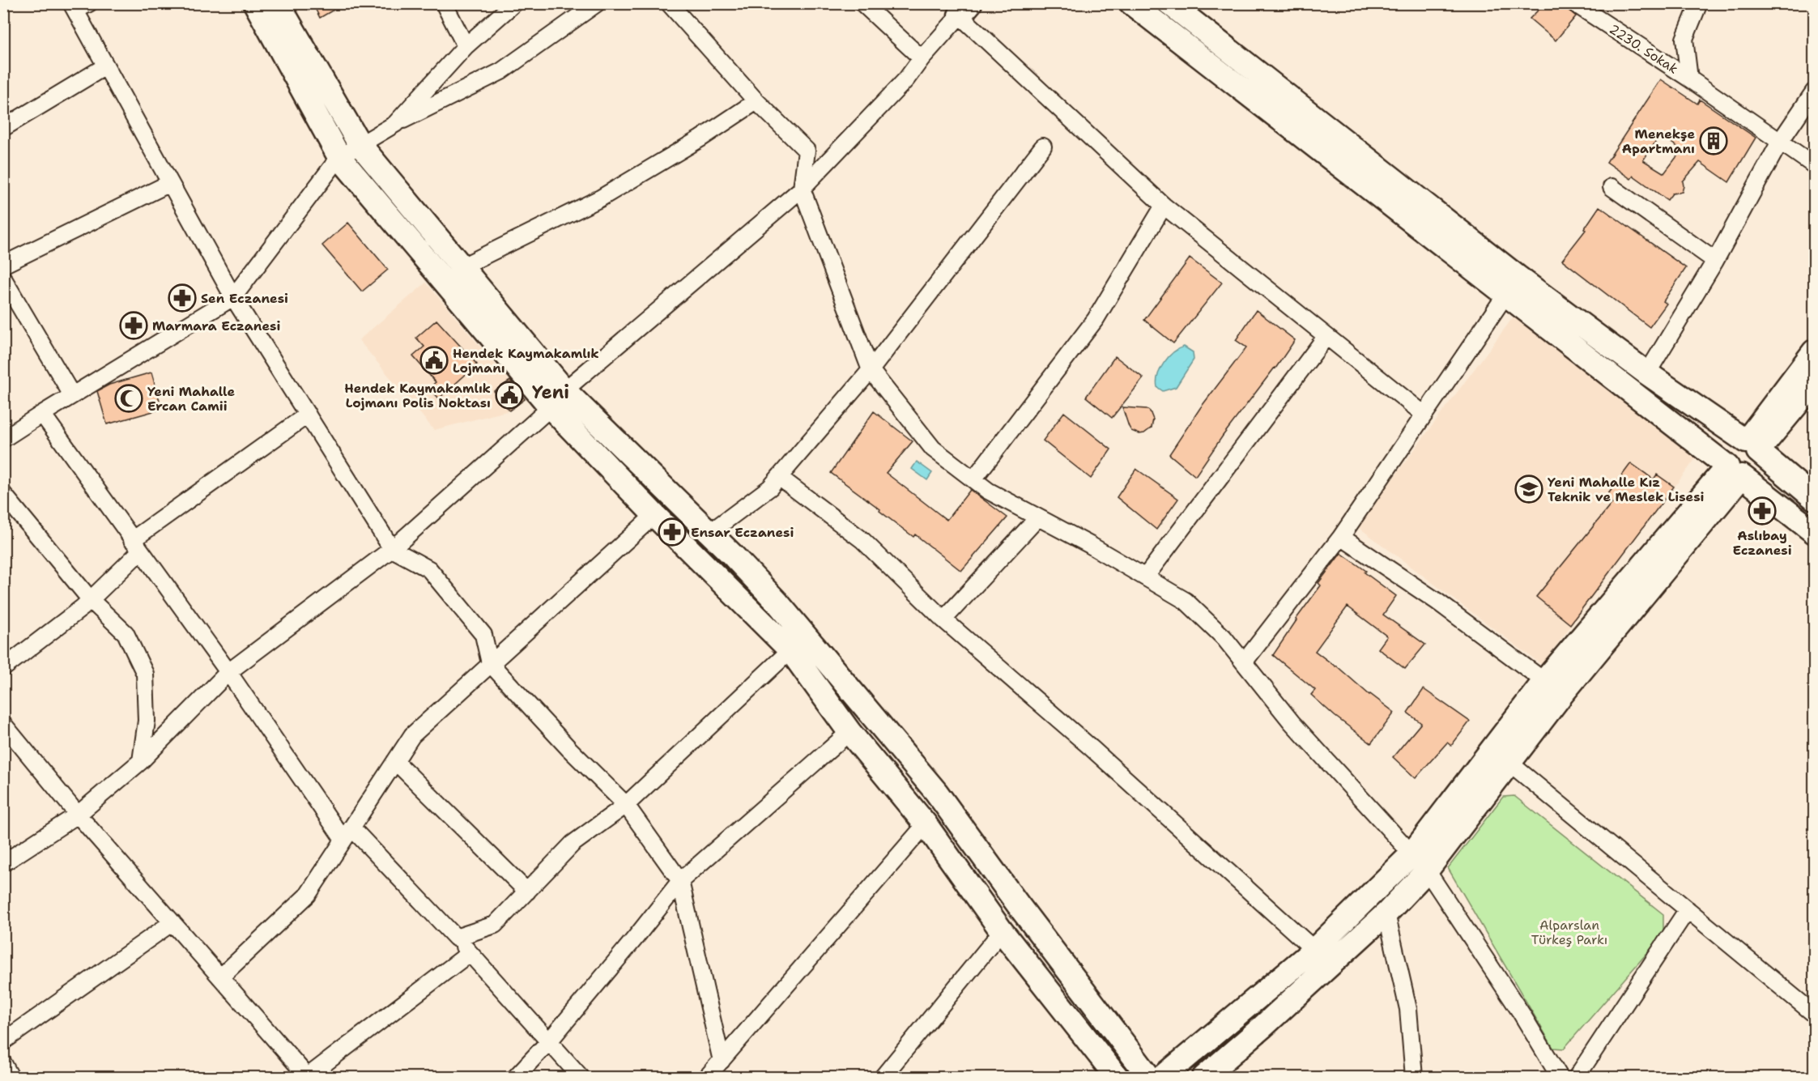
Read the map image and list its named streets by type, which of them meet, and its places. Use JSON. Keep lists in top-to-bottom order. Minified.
{"streets":{"street":["2230. Sokak"]},"districts":["Yeni"],"parks":["Alparslan Türkeş Parkı"],"places":{"building":["Menekşe Apartmanı"],"pharmacy":["Sen Eczanesi","Marmara Eczanesi","Aslıbay Eczanesi","Ensar Eczanesi"],"public building":["Hendek Kaymakamlık Lojmanı","Hendek Kaymakamlık Lojmanı Polis Noktası"],"mosque":["Yeni Mahalle Ercan Camii"],"school or university":["Yeni Mahalle Kız Teknik ve Meslek Lisesi"]}}
